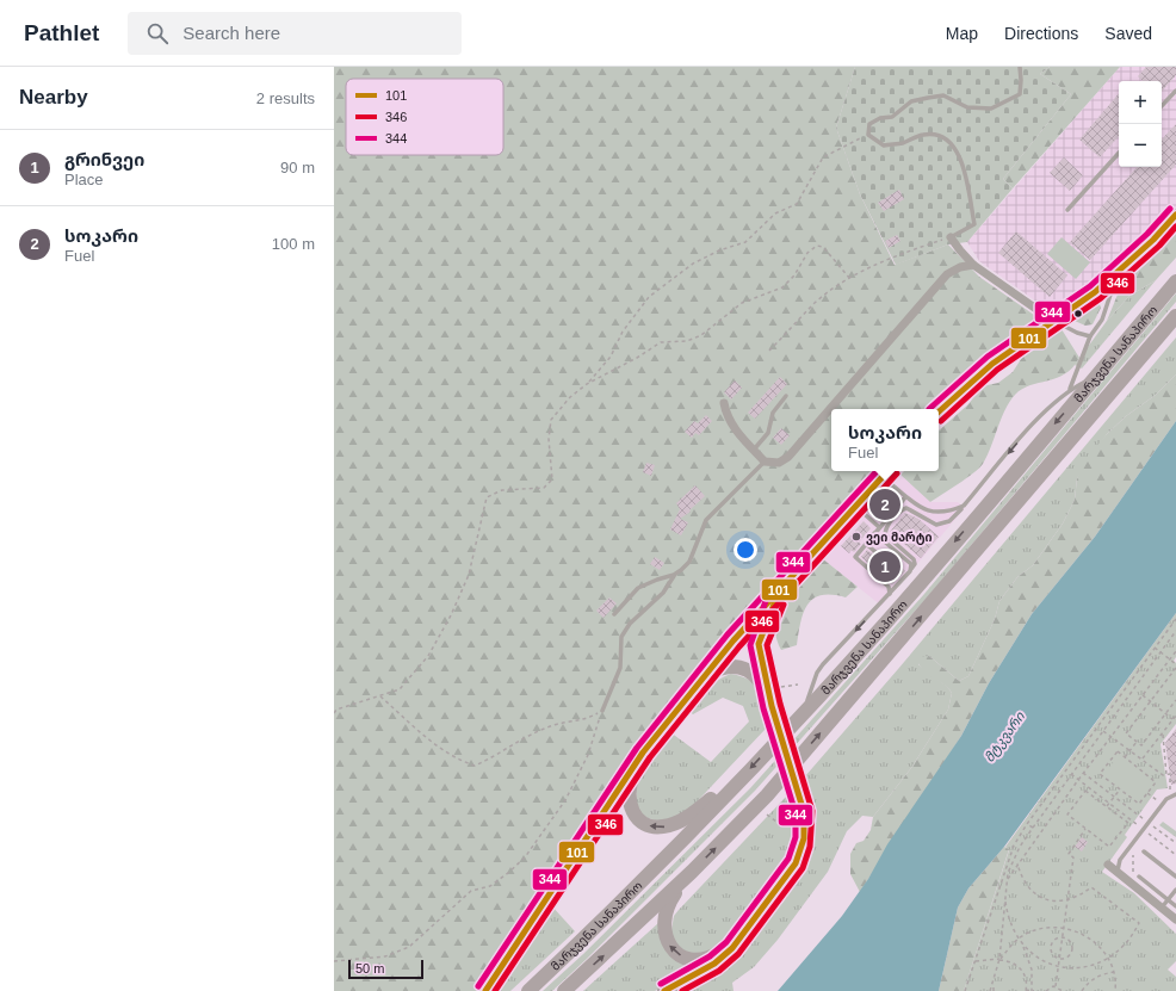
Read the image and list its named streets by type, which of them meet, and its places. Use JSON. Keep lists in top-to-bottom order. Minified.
{"streets":{"highway":["მარჯვენა სანაპირო"]},"water":["მტკვარი"],"places":["ვეი მარტი"],"lines":["transit line 344","transit line 101","transit line 346"],"legend":["101","346","344"],"scale_bar":"50 m","page":{"header":"Pathlet","search":"Search here","nav":["Map","Directions","Saved"],"heading":["Nearby","2 results"],"map_buttons":["+","−"],"list":[{"mark":"1","name":"გრინვეი","note":"Place","value":"90 m"},{"mark":"2","name":"სოკარი","note":"Fuel","value":"100 m"}],"popup":["სოკარი","Fuel"],"pins":["2","1"],"scale":"50 m"}}
